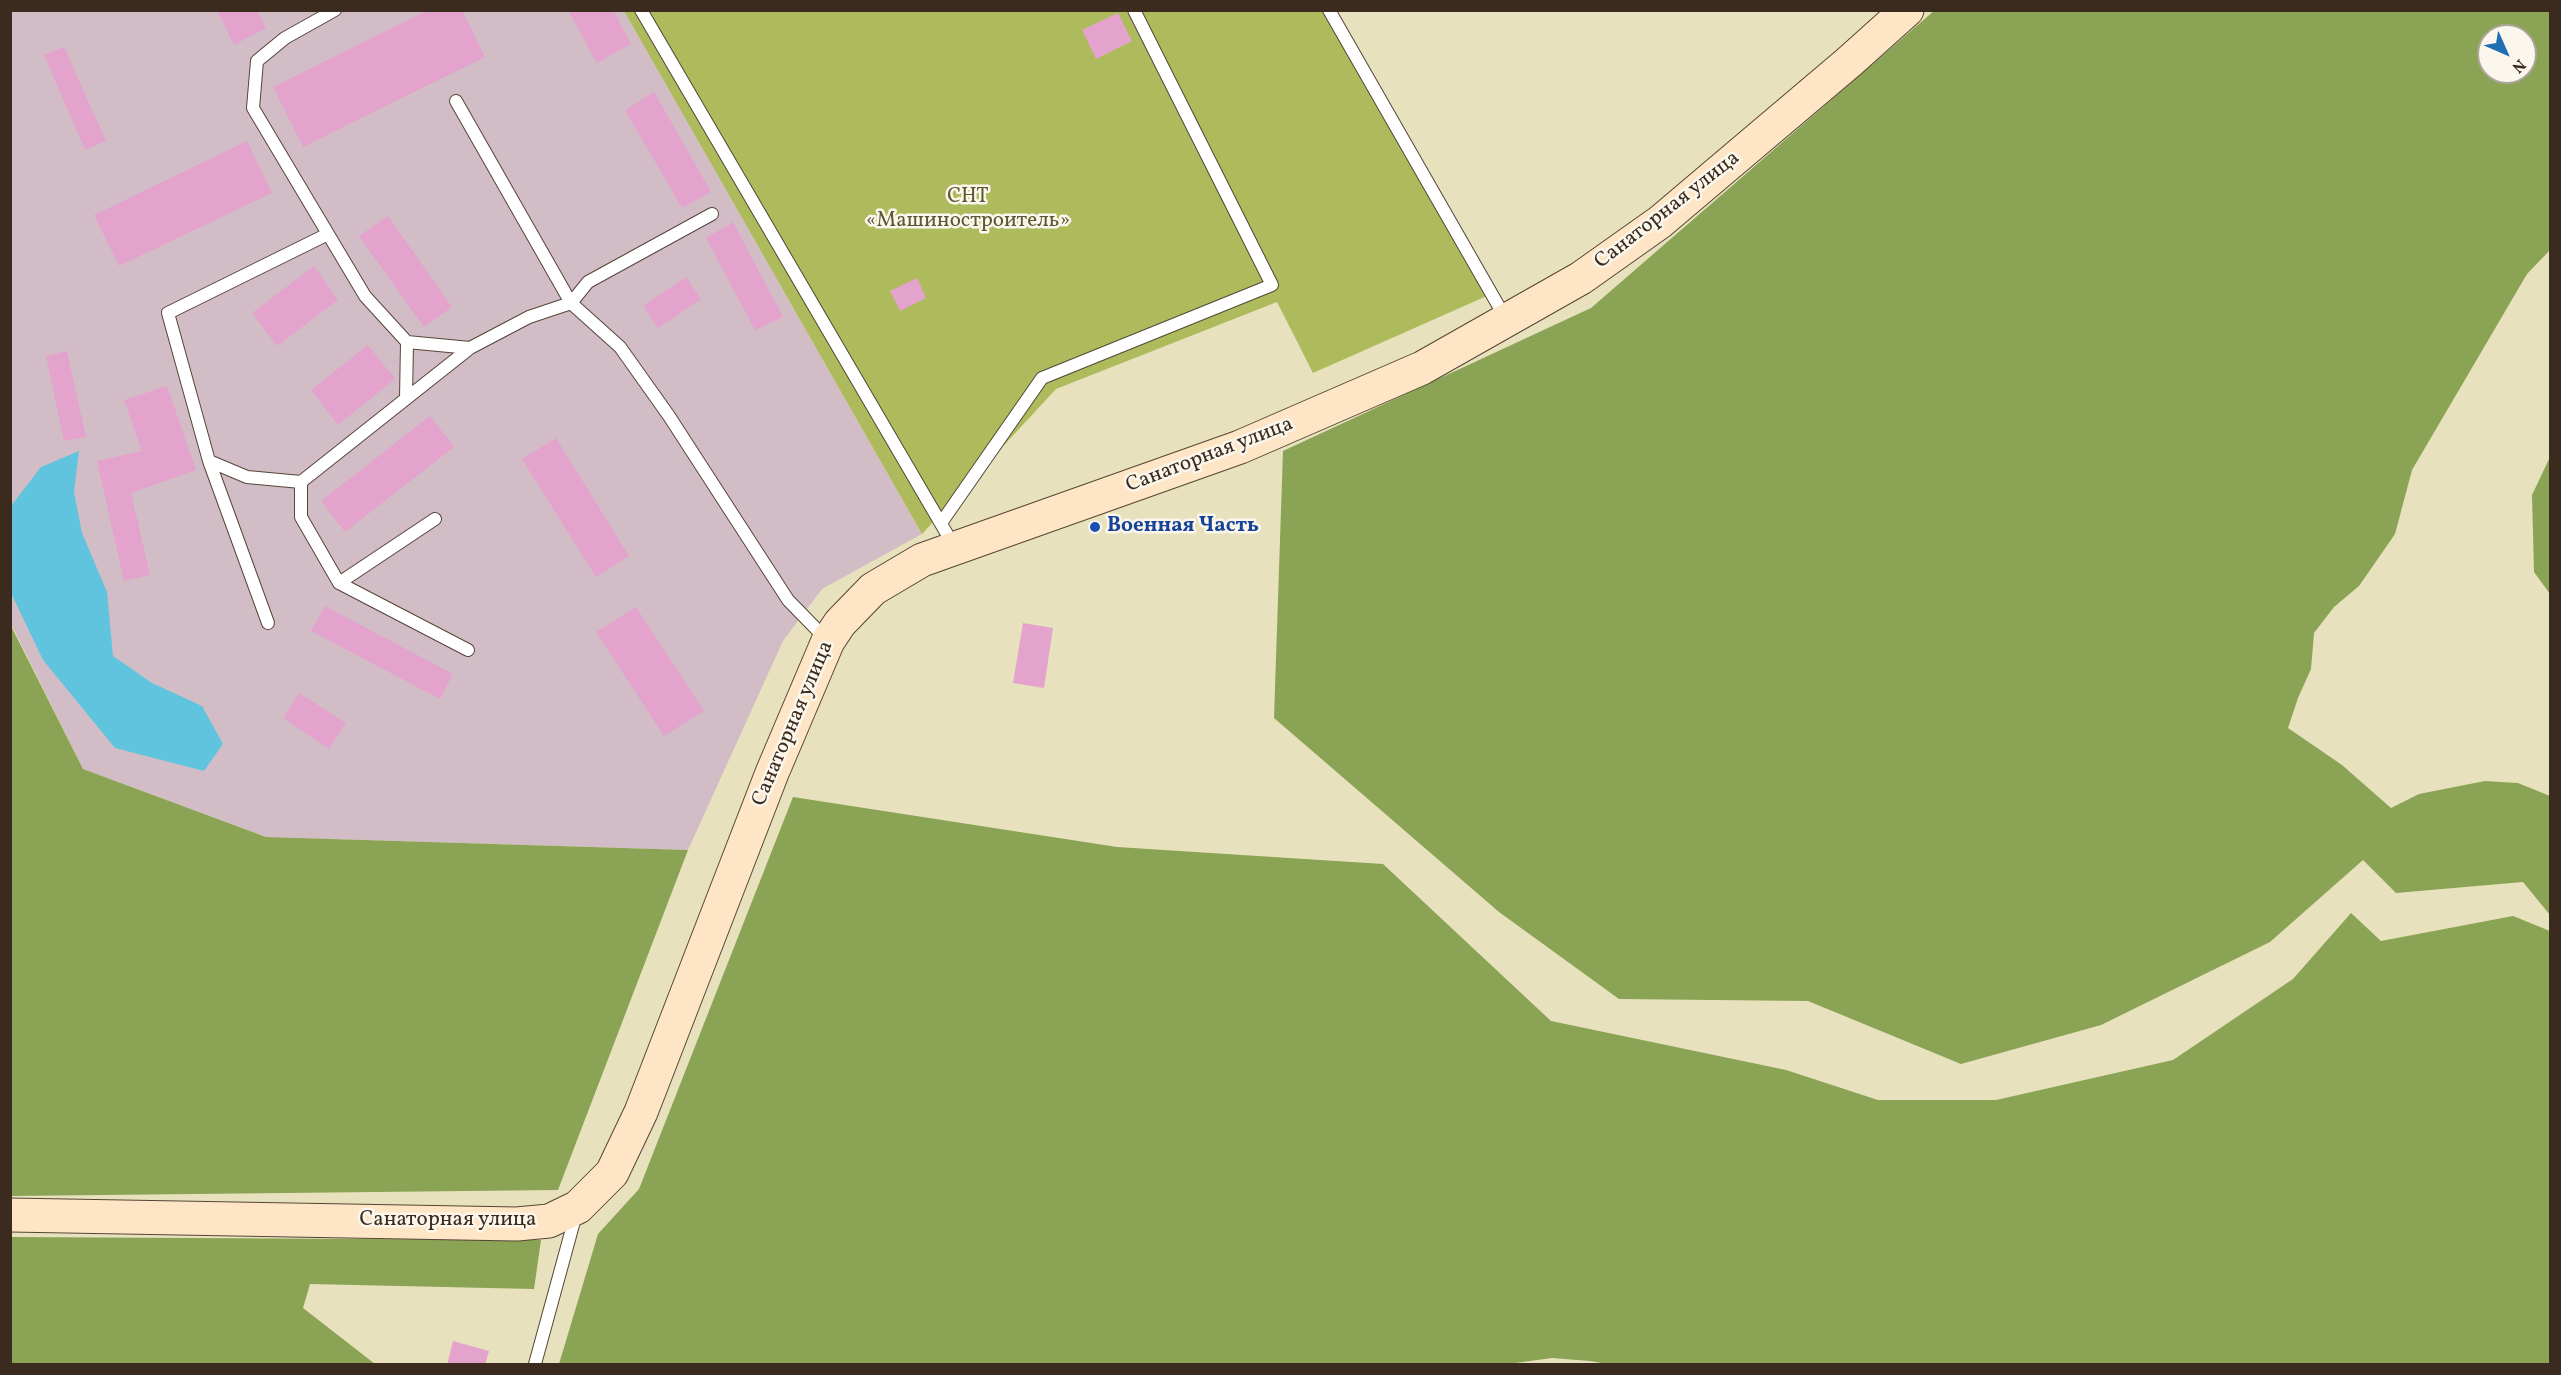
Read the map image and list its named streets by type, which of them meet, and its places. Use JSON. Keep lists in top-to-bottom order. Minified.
{"streets":{"street":["Санаторная улица"]},"parks":["СНТ «Машиностроитель»"],"places":["Военная Часть"],"north":"bottom right"}
